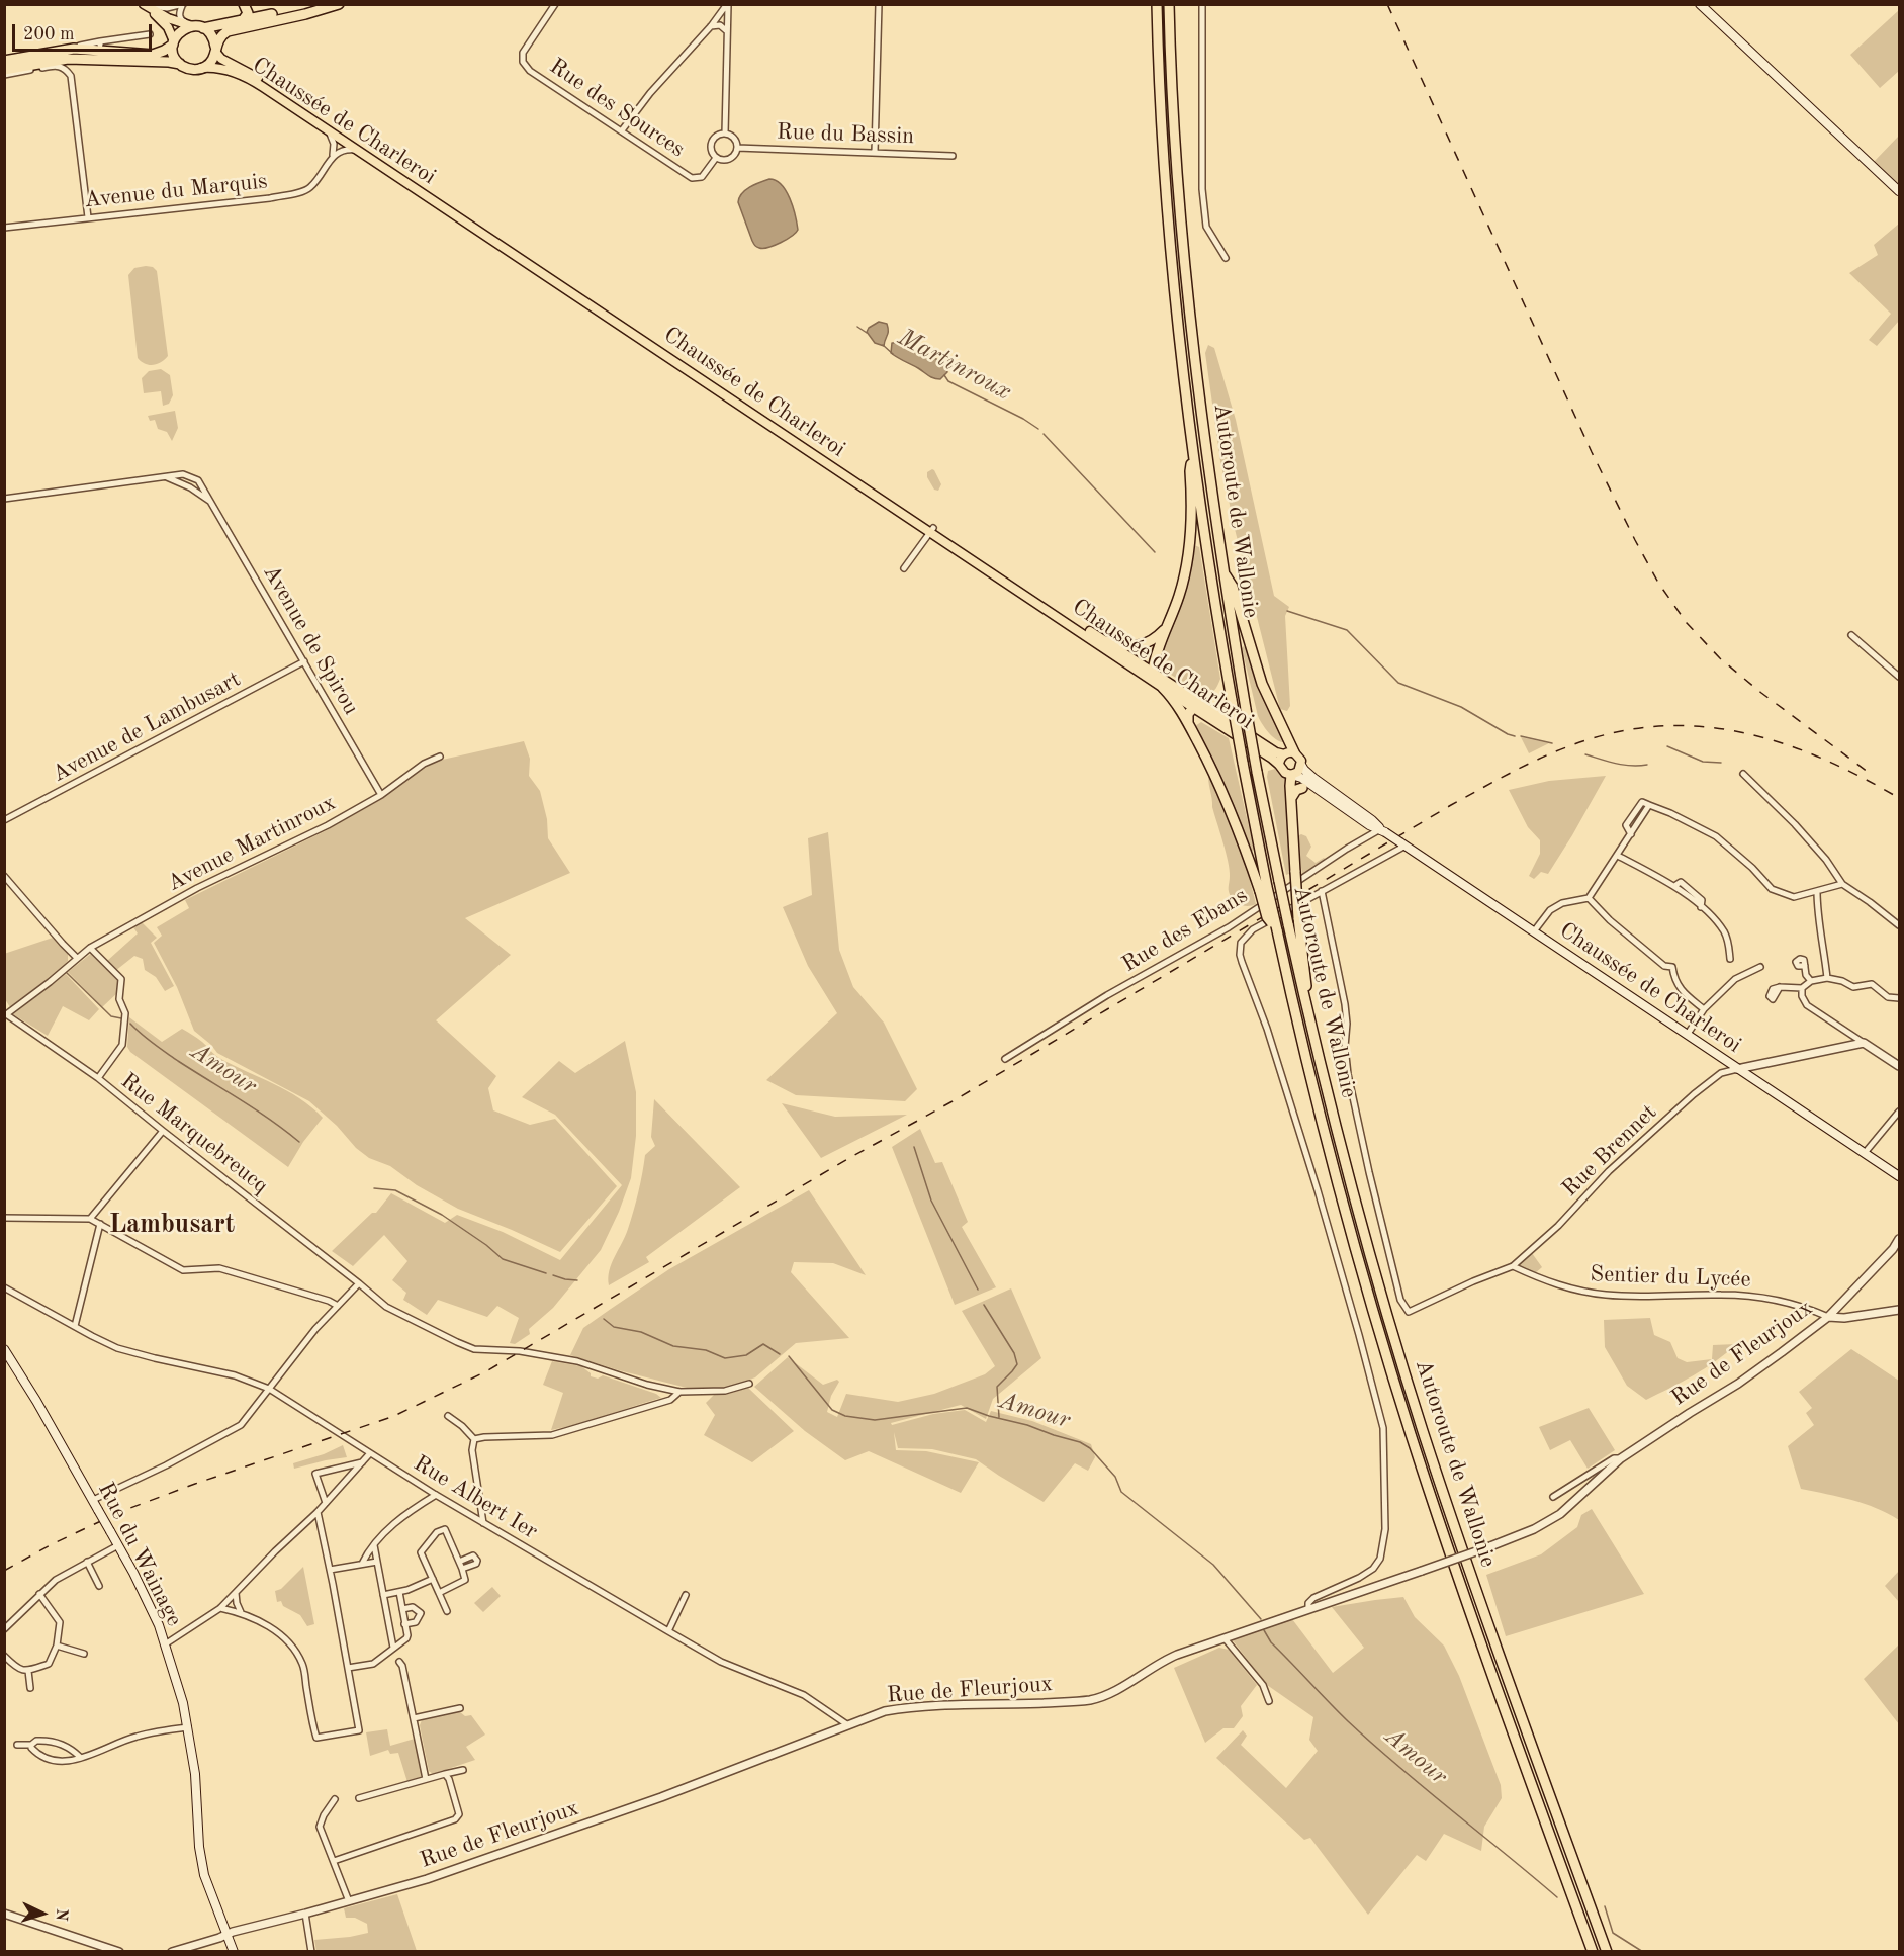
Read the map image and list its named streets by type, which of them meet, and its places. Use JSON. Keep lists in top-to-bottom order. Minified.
{"streets":{"highway":["Autoroute de Wallonie"],"main road":["Chaussée de Charleroi","Rue du Wainage"],"street":["Rue des Sources","Rue du Bassin","Avenue du Marquis","Avenue de Spirou","Avenue de Lambusart","Avenue Martinroux","Rue des Ebans","Rue Marquebreucq","Rue Brennet","Sentier du Lycée","Rue de Fleurjoux","Rue Albert Ier"]},"crossings":[["Rue des Sources","Rue du Bassin"],["Chaussée de Charleroi","Rue des Ebans"],["Chaussée de Charleroi","Rue Brennet"],["Avenue de Spirou","Avenue de Lambusart"],["Avenue de Spirou","Avenue Martinroux"],["Avenue Martinroux","Rue Marquebreucq"],["Rue Brennet","Sentier du Lycée"],["Sentier du Lycée","Rue de Fleurjoux"],["Rue de Fleurjoux","Rue Albert Ier"],["Rue de Fleurjoux","Rue du Wainage"]],"districts":["Lambusart"],"water":["Martinroux","Amour"],"scale_bar":"200 m","north":"right"}
